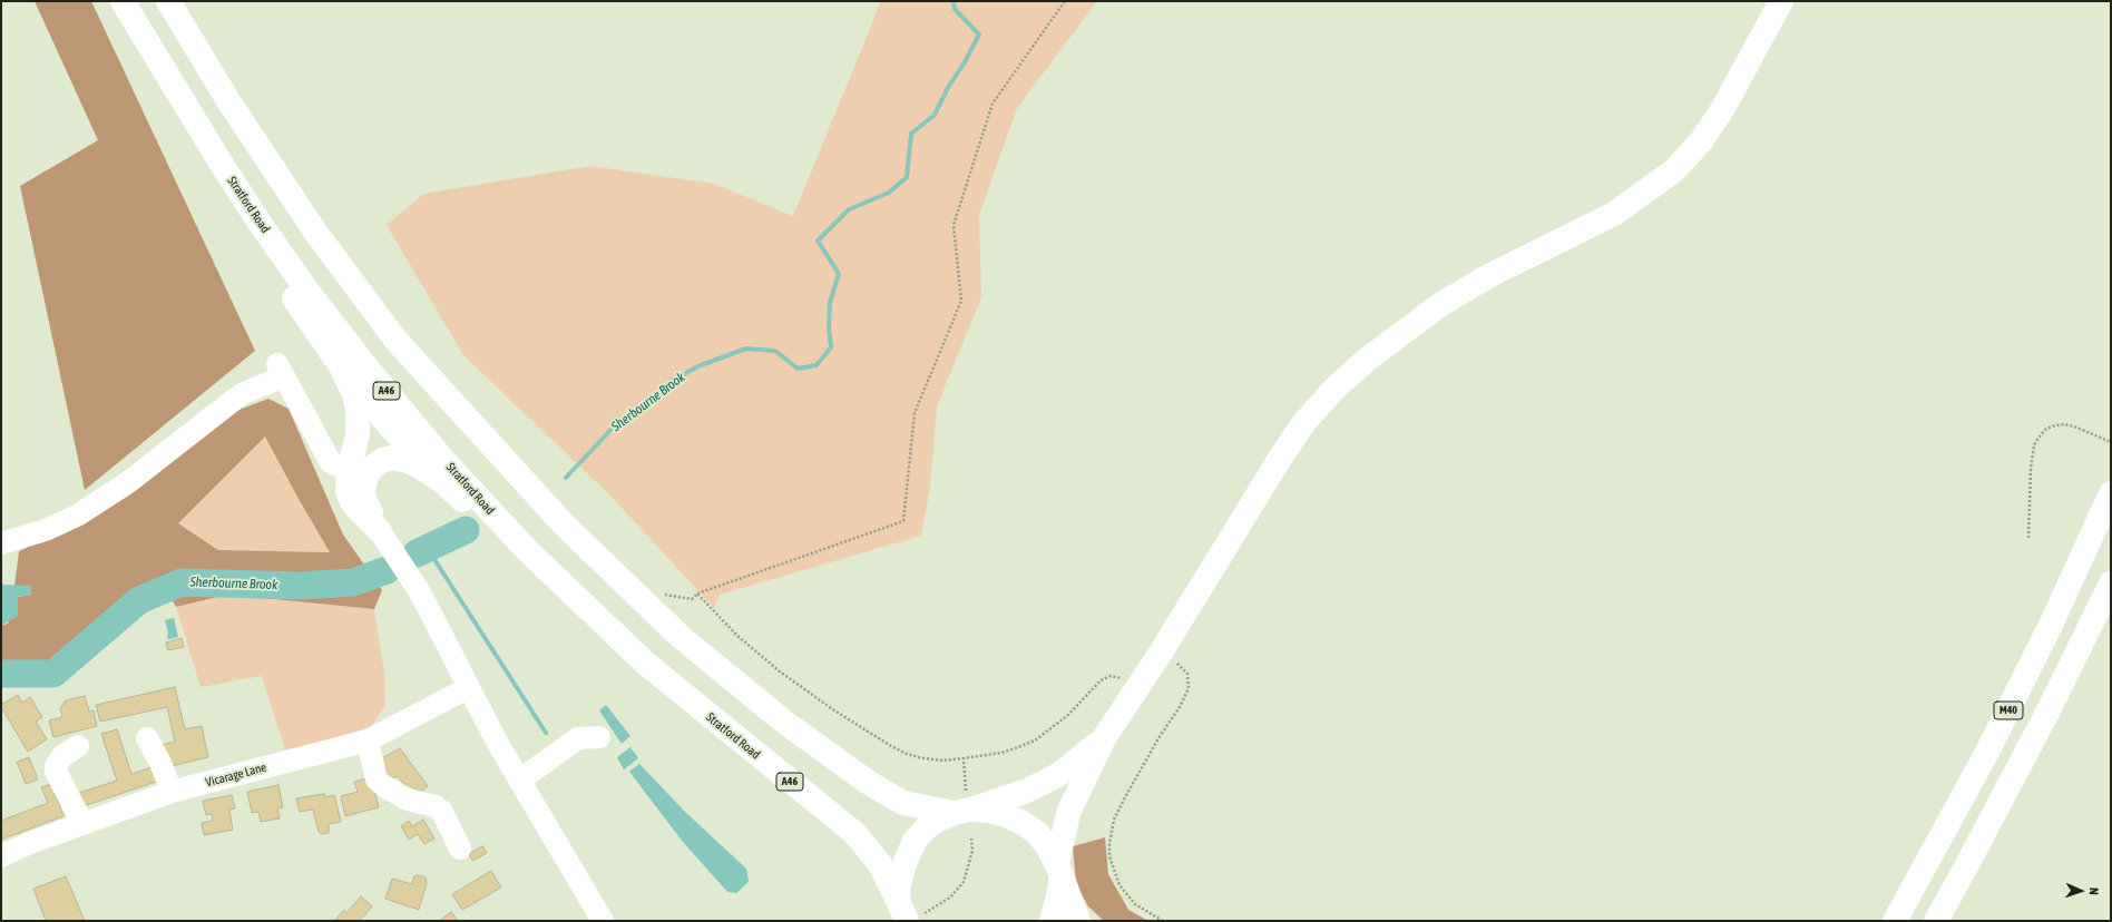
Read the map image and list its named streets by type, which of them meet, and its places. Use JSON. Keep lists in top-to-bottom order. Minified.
{"streets":{"main road":["Stratford Road","A46","M40"],"street":["Vicarage Lane"]},"water":["Sherbourne Brook"],"north":"right"}
